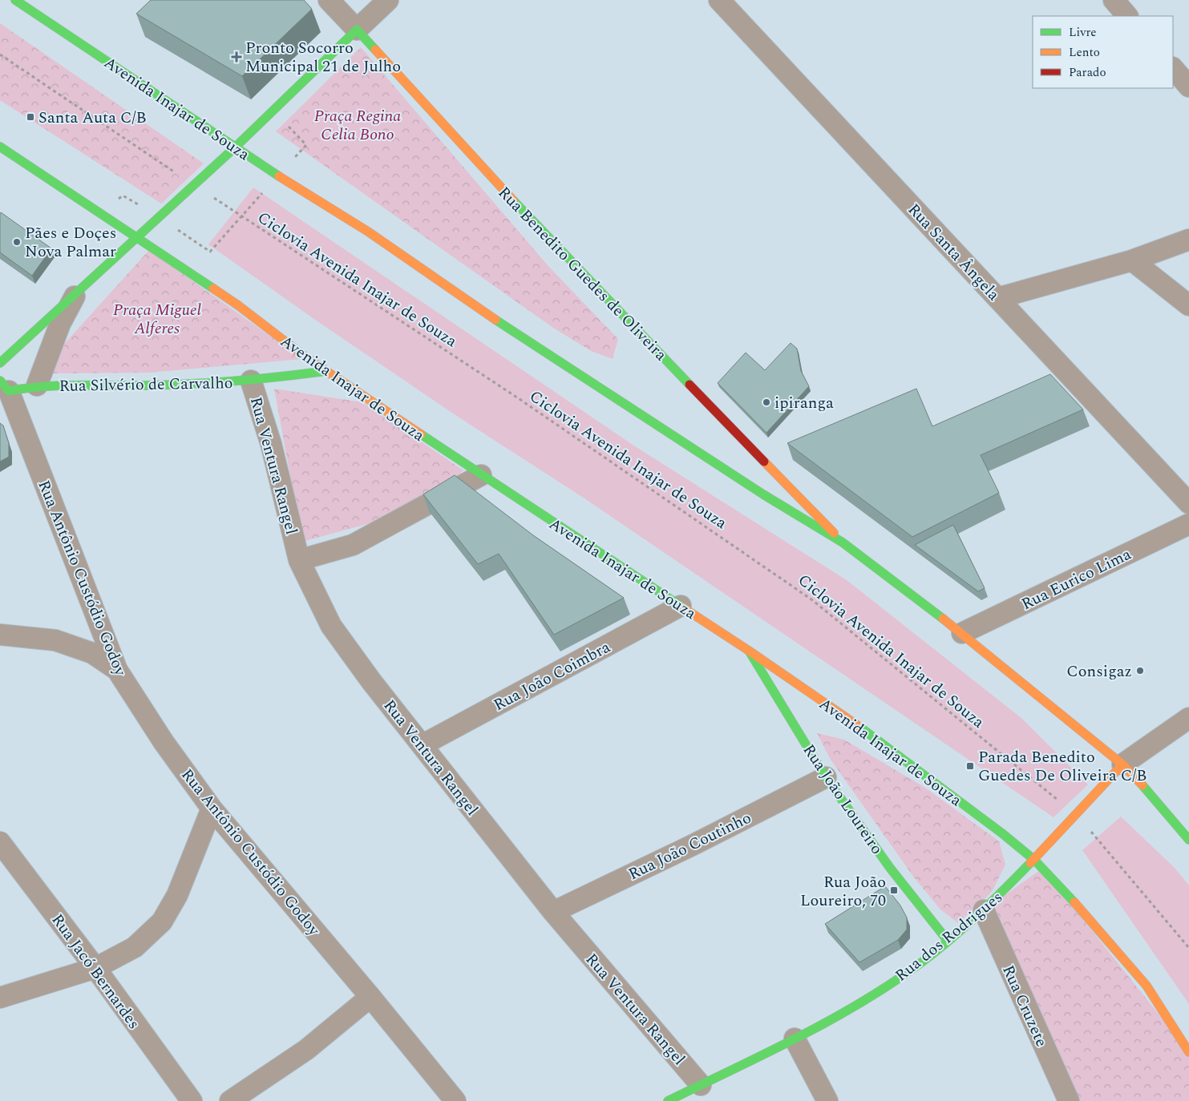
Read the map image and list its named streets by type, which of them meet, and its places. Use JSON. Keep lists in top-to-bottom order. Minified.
{"streets":{"main road":["Avenida Inajar de Souza","Rua Benedito Guedes de Oliveira","Rua Silvério de Carvalho","Rua João Loureiro","Rua dos Rodrigues"],"street":["Rua Santa Ângela","Rua Ventura Rangel","Rua Antônio Custódio Godoy","Rua Eurico Lima","Rua João Coimbra","Rua João Coutinho","Rua Jacó Bernardes","Rua Cruzete"],"path":["Ciclovia Avenida Inajar de Souza"]},"crossings":[["Avenida Inajar de Souza","Rua Benedito Guedes de Oliveira"],["Avenida Inajar de Souza","Rua Silvério de Carvalho"],["Avenida Inajar de Souza","Rua Eurico Lima"],["Avenida Inajar de Souza","Rua João Coimbra"],["Avenida Inajar de Souza","Rua João Loureiro"],["Avenida Inajar de Souza","Rua dos Rodrigues"],["Rua Benedito Guedes de Oliveira","Rua Silvério de Carvalho"],["Ciclovia Avenida Inajar de Souza","Rua Silvério de Carvalho"],["Ciclovia Avenida Inajar de Souza","Rua dos Rodrigues"],["Rua Silvério de Carvalho","Rua Ventura Rangel"],["Rua Silvério de Carvalho","Rua Antônio Custódio Godoy"],["Rua Ventura Rangel","Rua João Coimbra"],["Rua Ventura Rangel","Rua João Coutinho"],["Rua Ventura Rangel","Rua dos Rodrigues"],["Rua João Loureiro","Rua João Coutinho"],["Rua João Loureiro","Rua dos Rodrigues"],["Rua dos Rodrigues","Rua Cruzete"]],"parks":["Praça Regina Celia Bono","Praça Miguel Alferes"],"places":{"health":["Pronto Socorro Municipal 21 de Julho"],"transit":["Santa Auta C/B","Parada Benedito Guedes De Oliveira C/B","Rua João Loureiro, 70"],"other":["Pães e Doçes Nova Palmar","ipiranga","Consigaz"]},"legend":["Livre","Lento","Parado"]}
